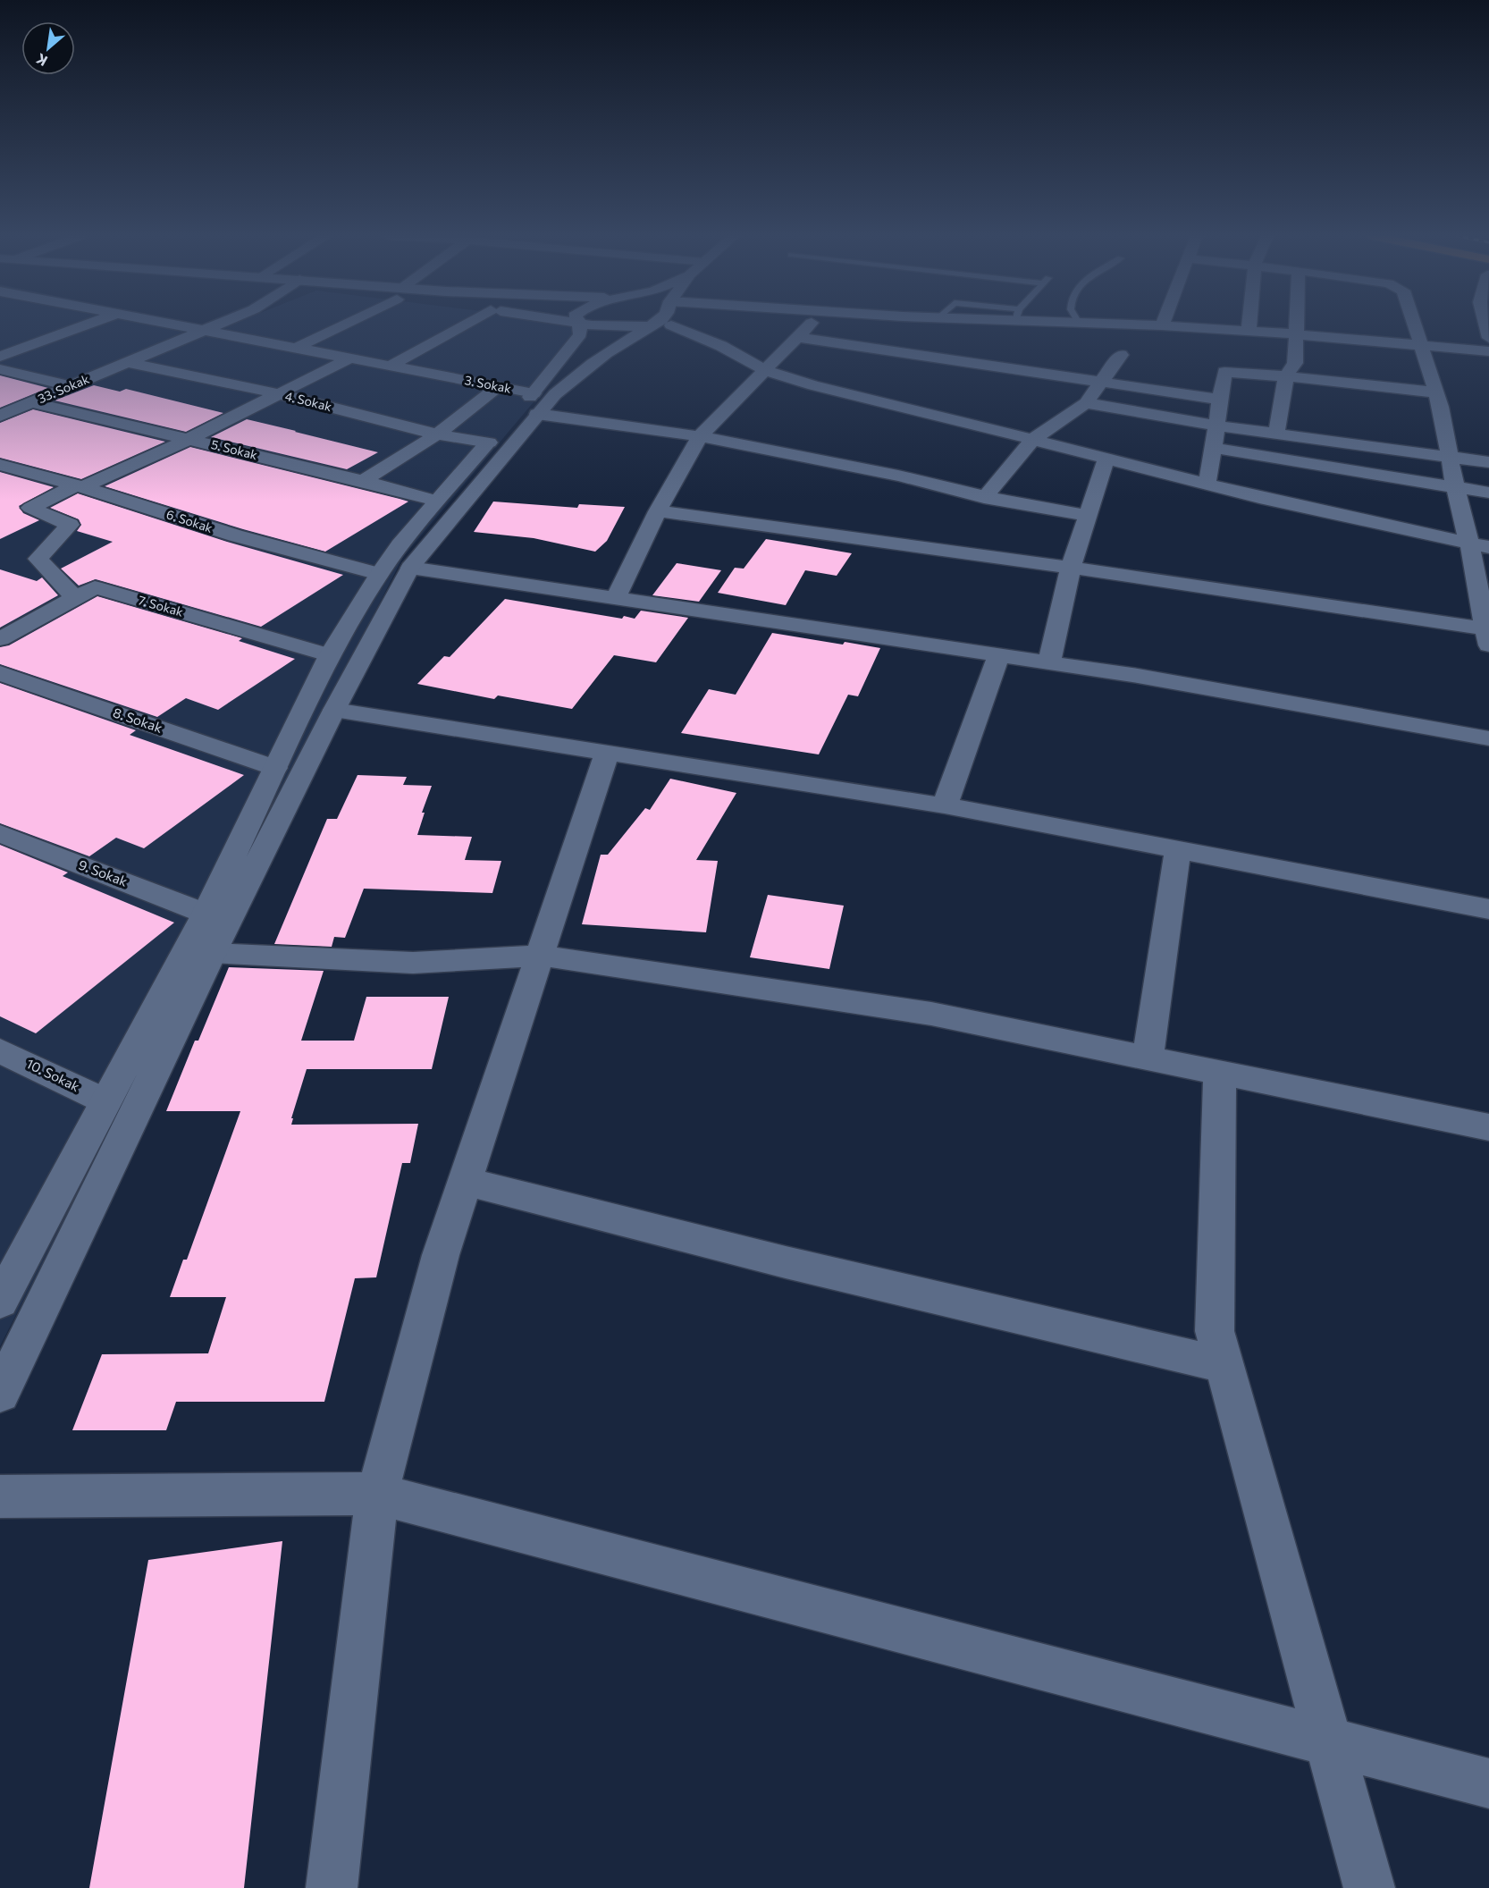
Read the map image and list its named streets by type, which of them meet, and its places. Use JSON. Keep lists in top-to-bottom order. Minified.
{"streets":{"street":["3. Sokak","33. Sokak","4. Sokak","5. Sokak","6. Sokak","7. Sokak","8. Sokak","9. Sokak","10. Sokak"]},"crossings":[["3. Sokak","33. Sokak"],["33. Sokak","4. Sokak"],["33. Sokak","5. Sokak"]],"north":"bottom left"}
